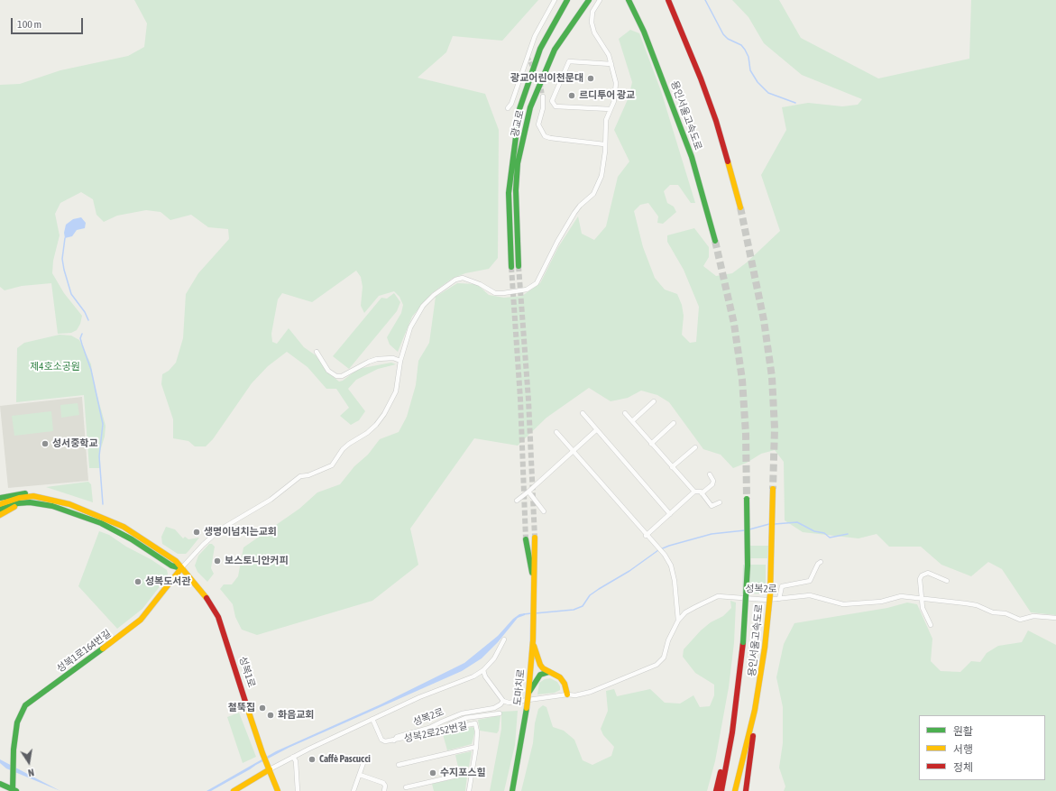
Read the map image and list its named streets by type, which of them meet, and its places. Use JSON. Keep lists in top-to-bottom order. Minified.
{"streets":{"main road":["용인서울고속도로","광교로","성복2로","성복1로164번길","성복1로","도마치로"],"street":["성복2로252번길"]},"crossings":[["성복2로","성복1로"],["성복2로","성복2로252번길"],["성복1로164번길","성복1로"]],"parks":["제4호소공원"],"places":["광교어린이천문대","르디투어 광교","성서중학교","생명이넘치는교회","보스토니안커피","성복도서관","철뚝집","화음교회","Caffè Pascucci","수지포스힐"],"legend":["원활","서행","정체"],"scale_bar":"100 m","north":"bottom"}
